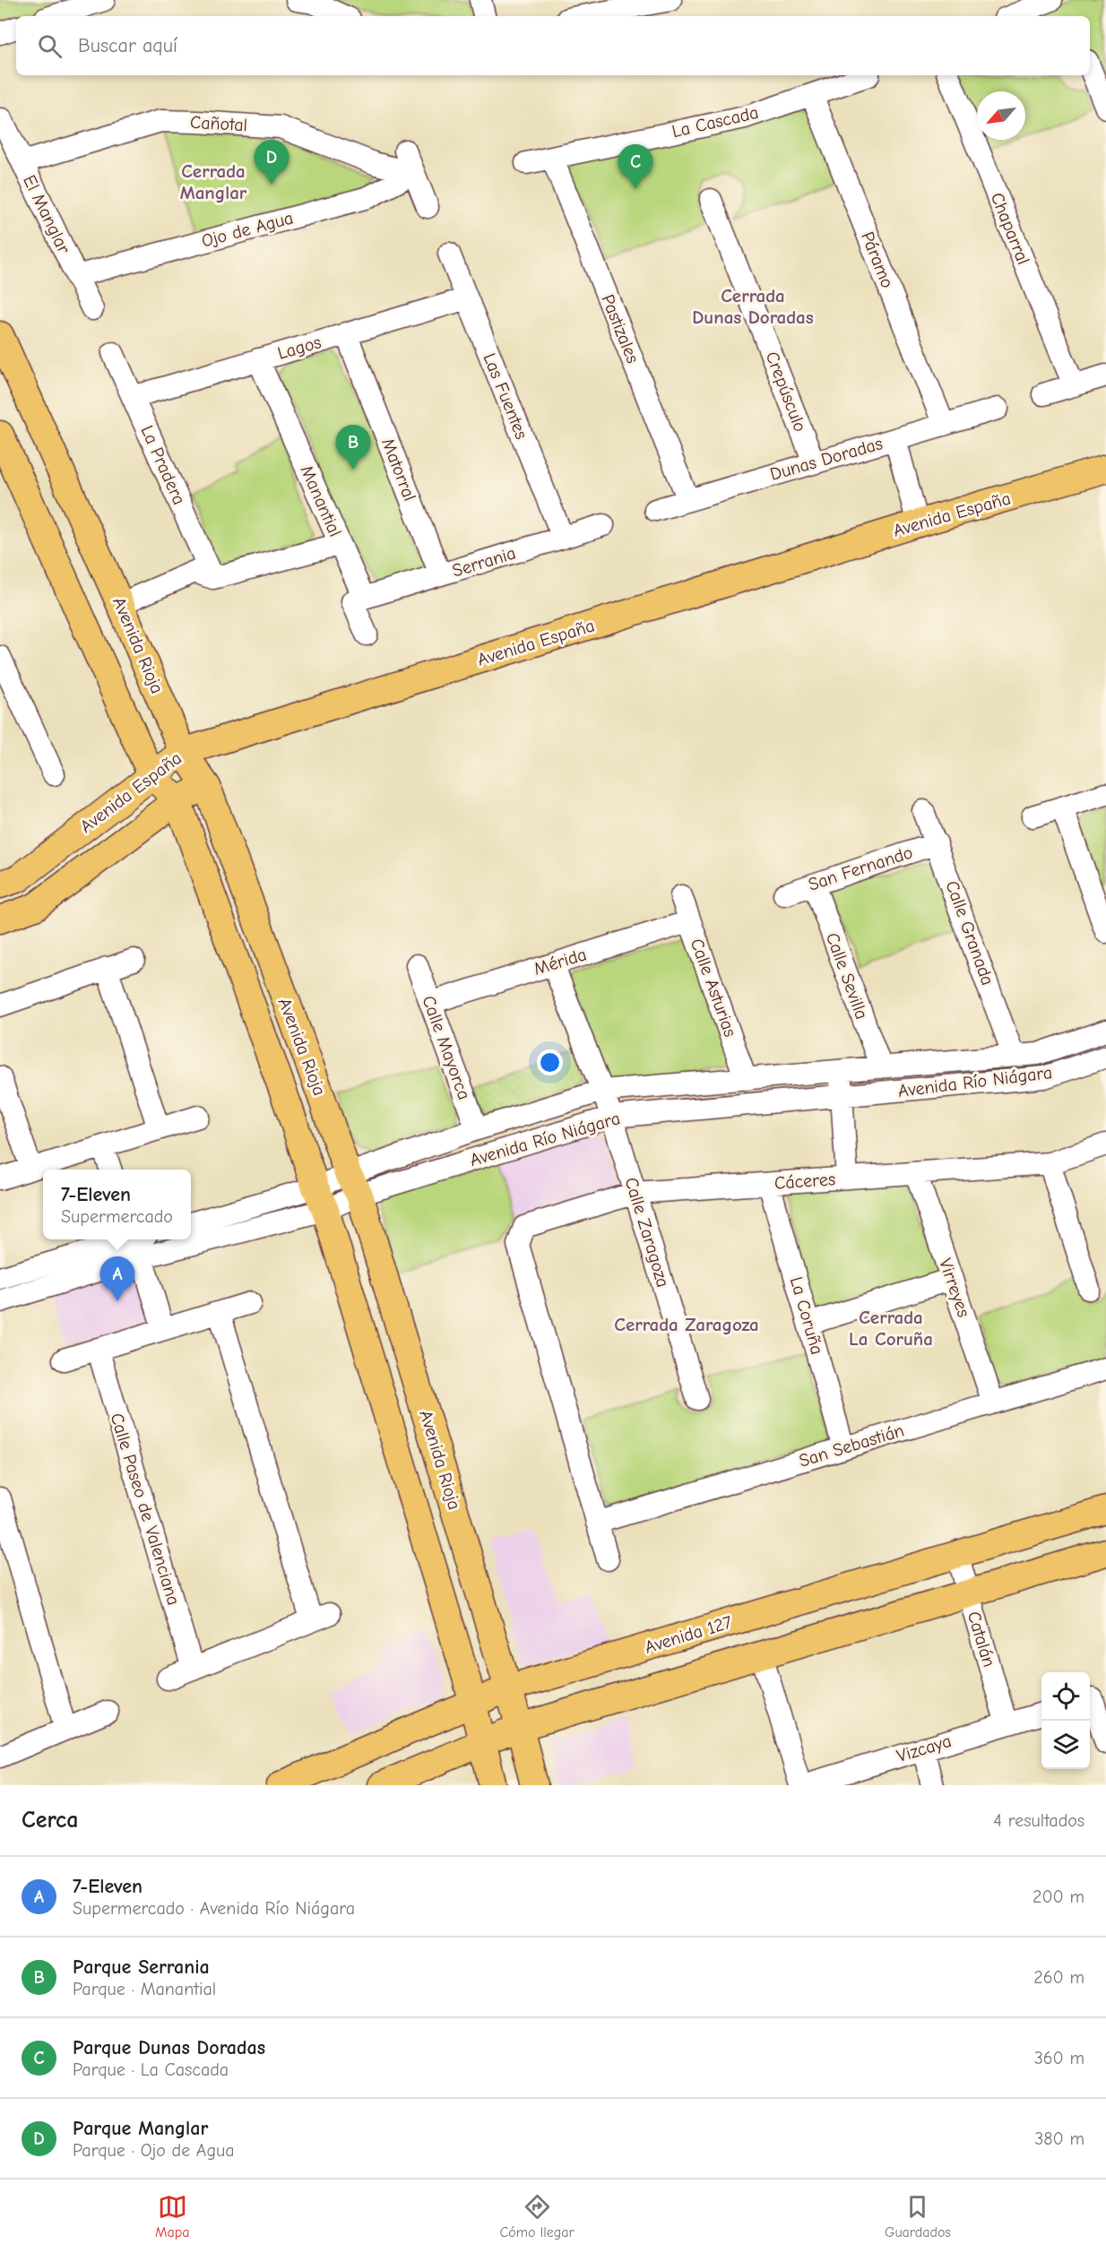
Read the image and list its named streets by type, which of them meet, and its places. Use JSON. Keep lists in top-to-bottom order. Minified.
{"streets":{"main road":["Avenida España","Avenida Rioja","Avenida 127"],"street":["La Cascada","Cañotal","El Manglar","Chaparral","Ojo de Agua","Páramo","Pastizales","Lagos","Crepúsculo","Las Fuentes","Dunas Doradas","La Pradera","Matorral","Manantial","Serrania","San Fernando","Calle Granada","Mérida","Calle Sevilla","Calle Asturias","Calle Mayorca","Avenida Río Niágara","Cáceres","Calle Zaragoza","Virreyes","La Coruña","San Sebastián","Calle Paseo de Valenciana","Catalán","Vizcaya"]},"crossings":[["La Cascada","Páramo"],["La Cascada","Pastizales"],["Cañotal","El Manglar"],["Cañotal","Ojo de Agua"],["El Manglar","Ojo de Agua"],["Páramo","Dunas Doradas"],["Pastizales","Dunas Doradas"],["Lagos","Las Fuentes"],["Lagos","La Pradera"],["Lagos","Matorral"],["Lagos","Manantial"],["Crepúsculo","Dunas Doradas"],["Las Fuentes","Serrania"],["Matorral","Serrania"],["Manantial","Serrania"],["Avenida España","Avenida Rioja"],["Avenida Rioja","Avenida Río Niágara"],["Avenida Rioja","Avenida 127"],["San Fernando","Calle Granada"],["San Fernando","Calle Sevilla"],["Calle Granada","Avenida Río Niágara"],["Mérida","Calle Asturias"],["Mérida","Calle Mayorca"],["Mérida","Calle Zaragoza"],["Calle Sevilla","Avenida Río Niágara"],["Calle Asturias","Avenida Río Niágara"],["Calle Mayorca","Avenida Río Niágara"],["Avenida Río Niágara","Calle Zaragoza"],["Cáceres","Calle Zaragoza"],["Cáceres","Virreyes"],["Cáceres","La Coruña"],["Cáceres","San Sebastián"],["Virreyes","San Sebastián"],["La Coruña","San Sebastián"],["Avenida 127","Catalán"],["Catalán","Vizcaya"]],"districts":["Cerrada Manglar","Cerrada Dunas Doradas","Cerrada La Coruña","Cerrada Zaragoza"],"north":"bottom left","page":{"search":"Buscar aquí","pins":["D","C","B","A"],"popup":["7-Eleven","Supermercado"],"heading":["Cerca","4 resultados"],"list":[{"mark":"A","name":"7-Eleven","note":"Supermercado · Avenida Río Niágara","value":"200 m"},{"mark":"B","name":"Parque Serrania","note":"Parque · Manantial","value":"260 m"},{"mark":"C","name":"Parque Dunas Doradas","note":"Parque · La Cascada","value":"360 m"},{"mark":"D","name":"Parque Manglar","note":"Parque · Ojo de Agua","value":"380 m"}],"nav":["Mapa","Cómo llegar","Guardados"]}}
